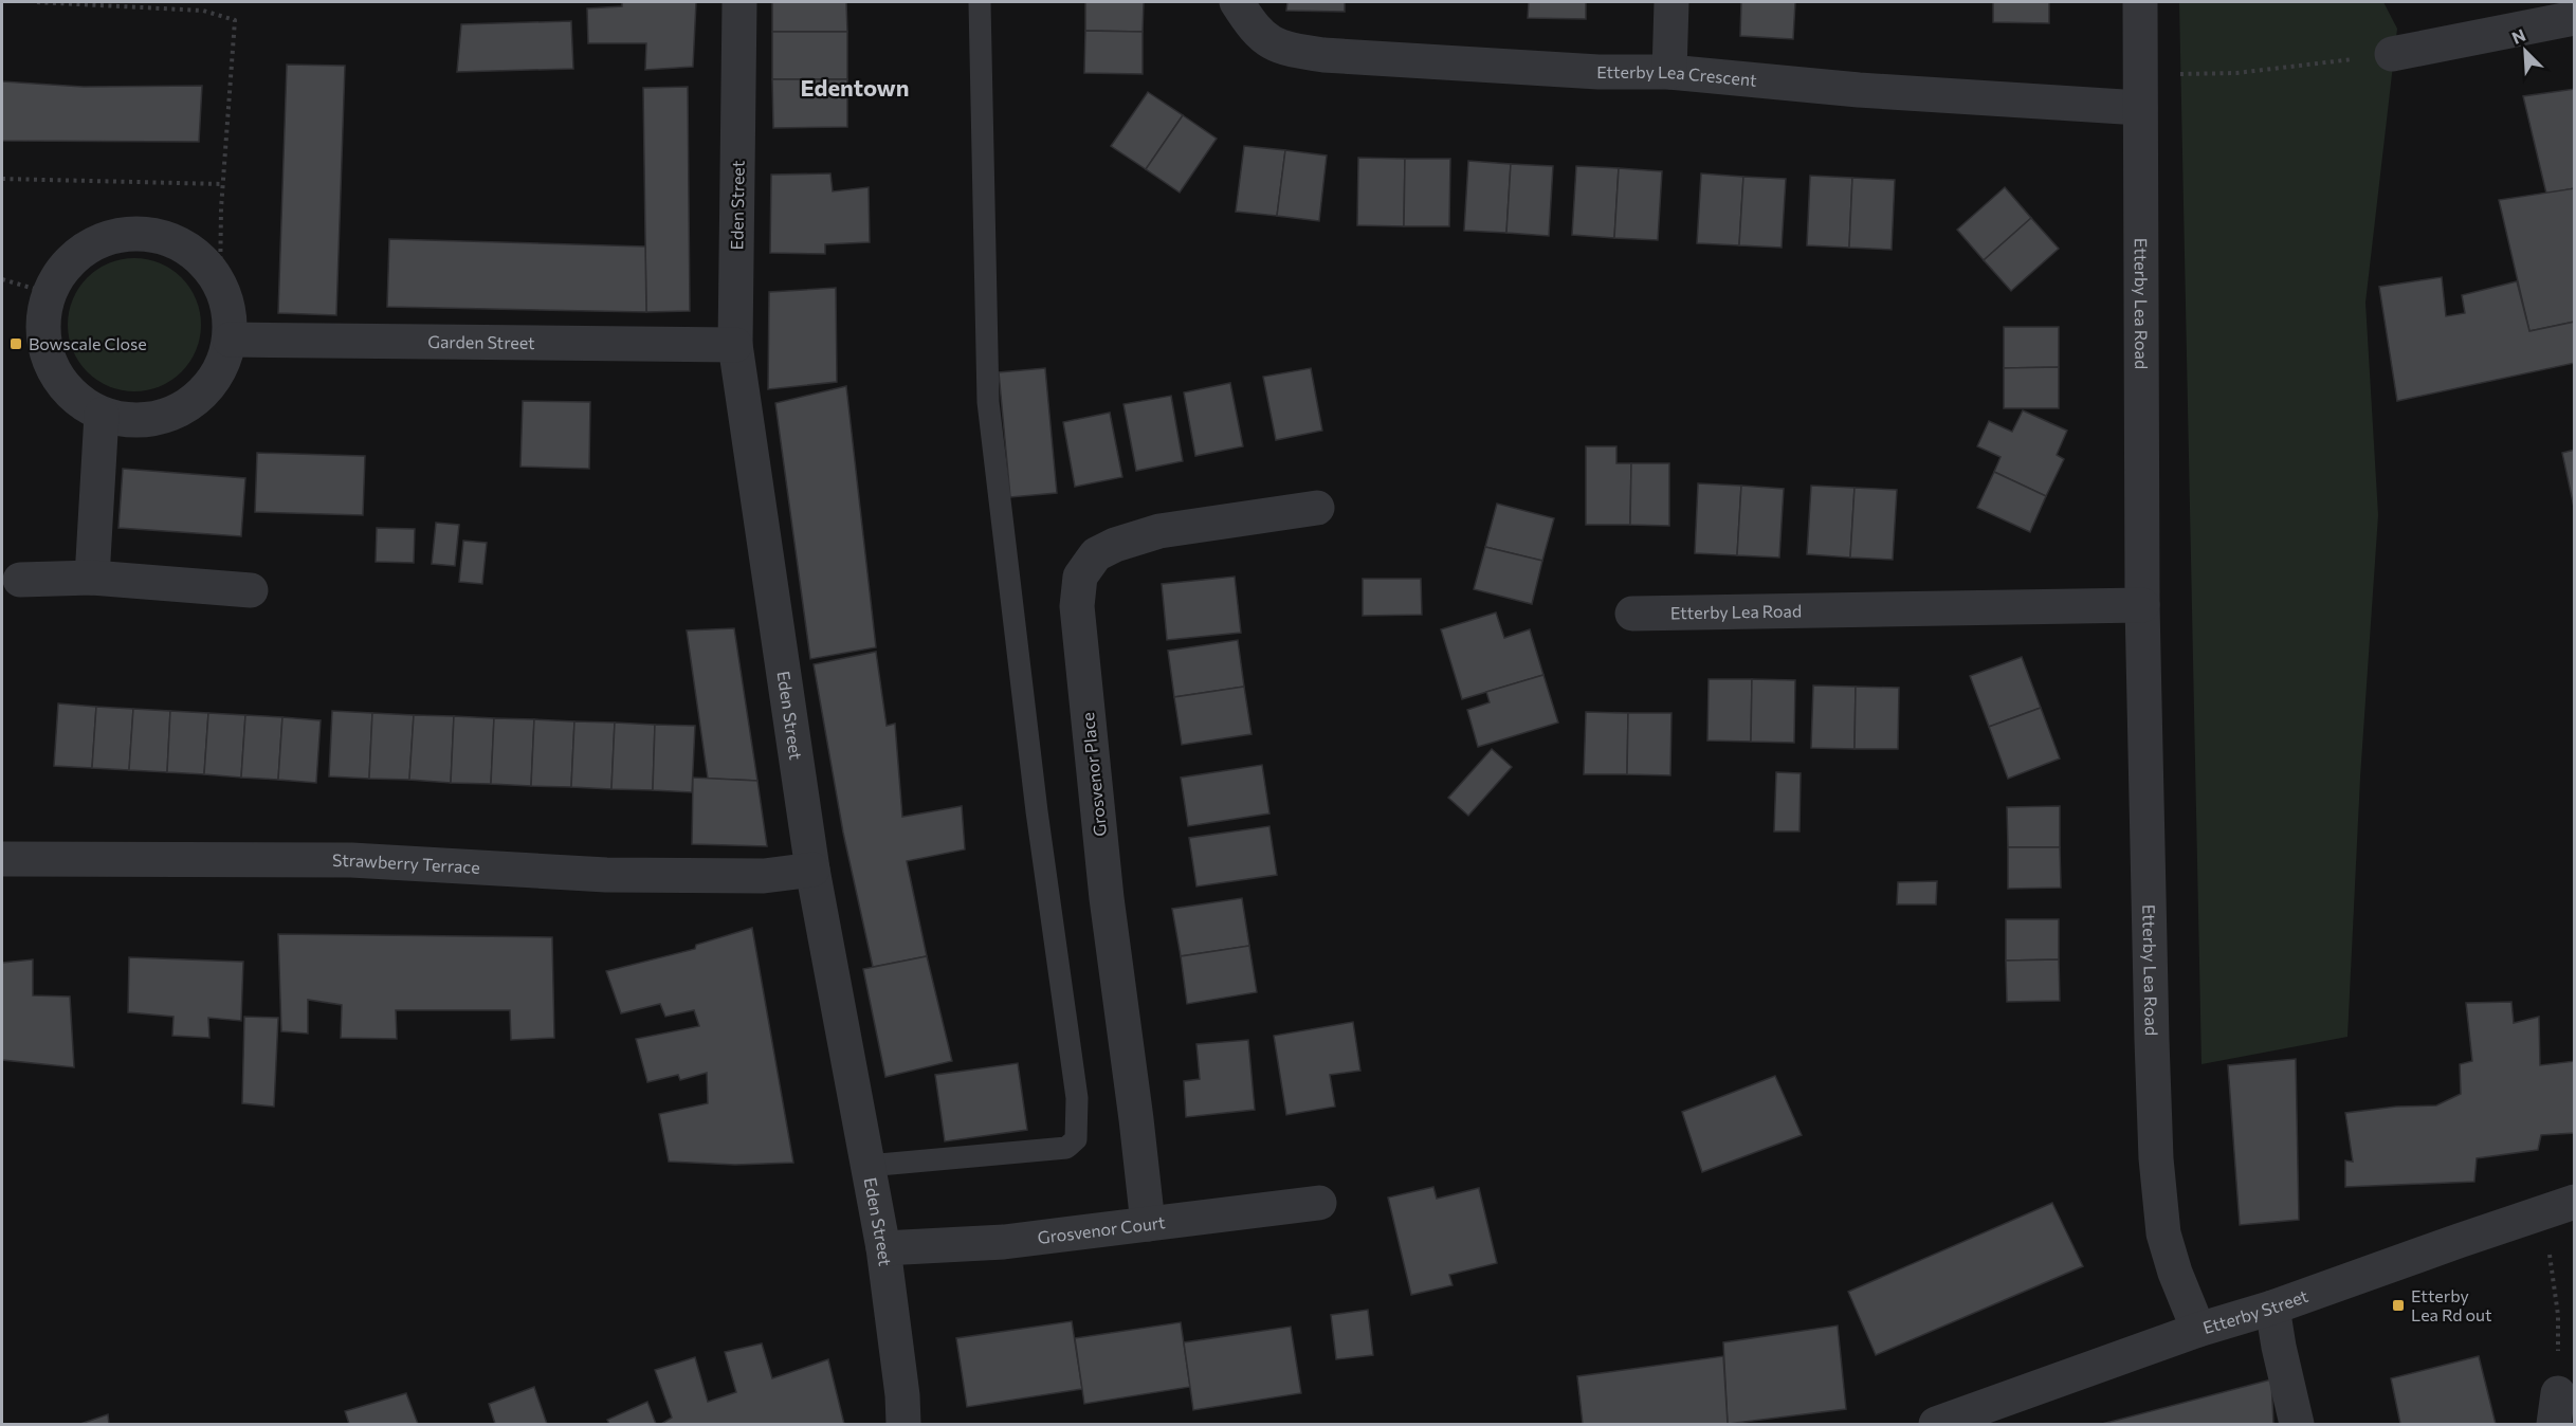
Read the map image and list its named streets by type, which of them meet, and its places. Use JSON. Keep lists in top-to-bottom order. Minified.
{"streets":{"street":["Etterby Lea Crescent","Eden Street","Etterby Lea Road","Garden Street","Grosvenor Place","Strawberry Terrace","Grosvenor Court","Etterby Street"]},"crossings":[["Etterby Lea Crescent","Etterby Lea Road"],["Eden Street","Garden Street"],["Eden Street","Strawberry Terrace"],["Eden Street","Grosvenor Court"],["Etterby Lea Road","Etterby Street"],["Grosvenor Place","Grosvenor Court"]],"districts":["Edentown"],"places":{"transit":["Bowscale Close","Etterby Lea Rd out"]},"north":"top left"}
